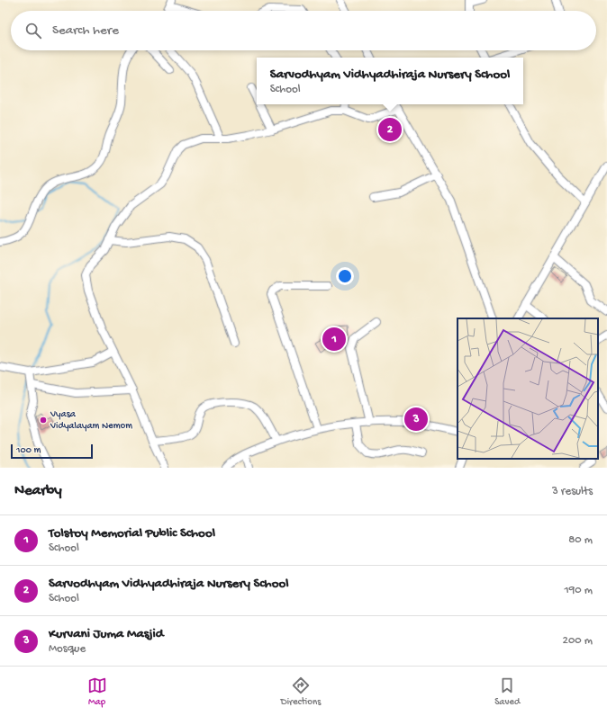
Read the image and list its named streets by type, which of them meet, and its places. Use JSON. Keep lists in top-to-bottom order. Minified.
{"places":["Vyasa Vidyalayam Nemom"],"scale_bar":"100 m","page":{"search":"Search here","popup":["Sarvodhyam Vidhyadhiraja Nursery School","School"],"pins":["2","1","3"],"scale":"100 m","heading":["Nearby","3 results"],"list":[{"mark":"1","name":"Tolstoy Memorial Public School","note":"School","value":"80 m"},{"mark":"2","name":"Sarvodhyam Vidhyadhiraja Nursery School","note":"School","value":"190 m"},{"mark":"3","name":"Kurvani Juma Masjid","note":"Mosque","value":"200 m"}],"nav":["Map","Directions","Saved"]}}
